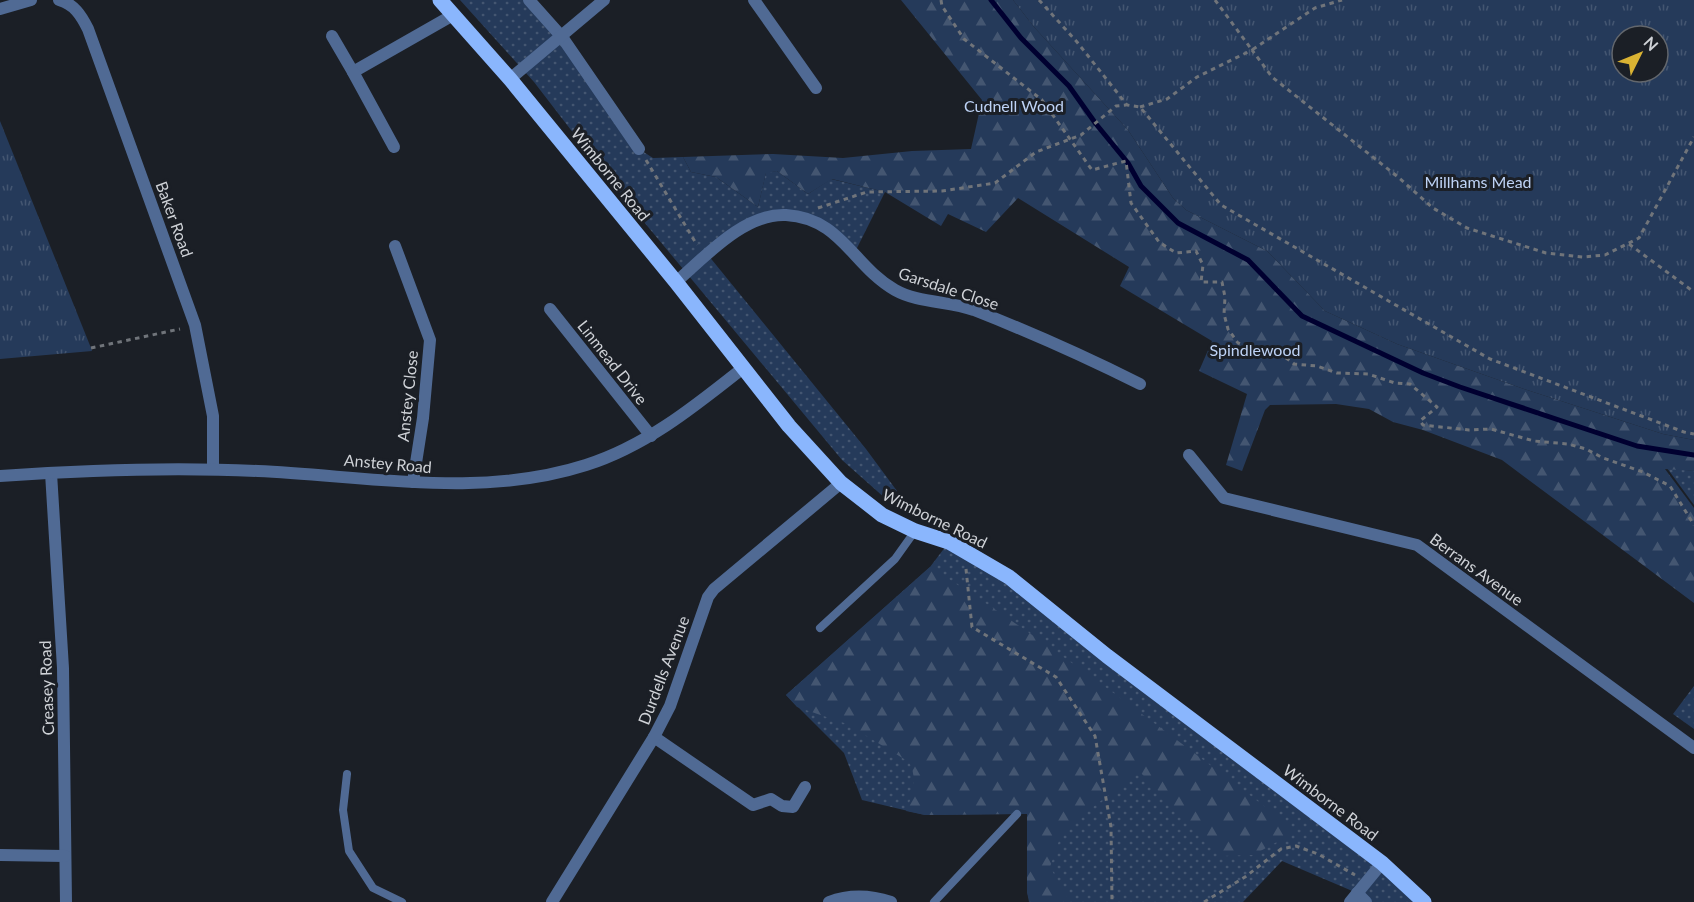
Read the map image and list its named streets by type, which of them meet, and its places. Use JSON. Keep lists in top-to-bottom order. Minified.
{"streets":{"main road":["Wimborne Road"],"street":["Baker Road","Garsdale Close","Linmead Drive","Anstey Close","Anstey Road","Berrans Avenue","Durdells Avenue","Creasey Road"]},"crossings":[["Wimborne Road","Garsdale Close"],["Wimborne Road","Anstey Road"],["Wimborne Road","Durdells Avenue"],["Baker Road","Anstey Road"],["Linmead Drive","Anstey Road"],["Anstey Close","Anstey Road"],["Anstey Road","Creasey Road"]],"parks":["Cudnell Wood","Millhams Mead","Spindlewood"],"north":"top right"}
